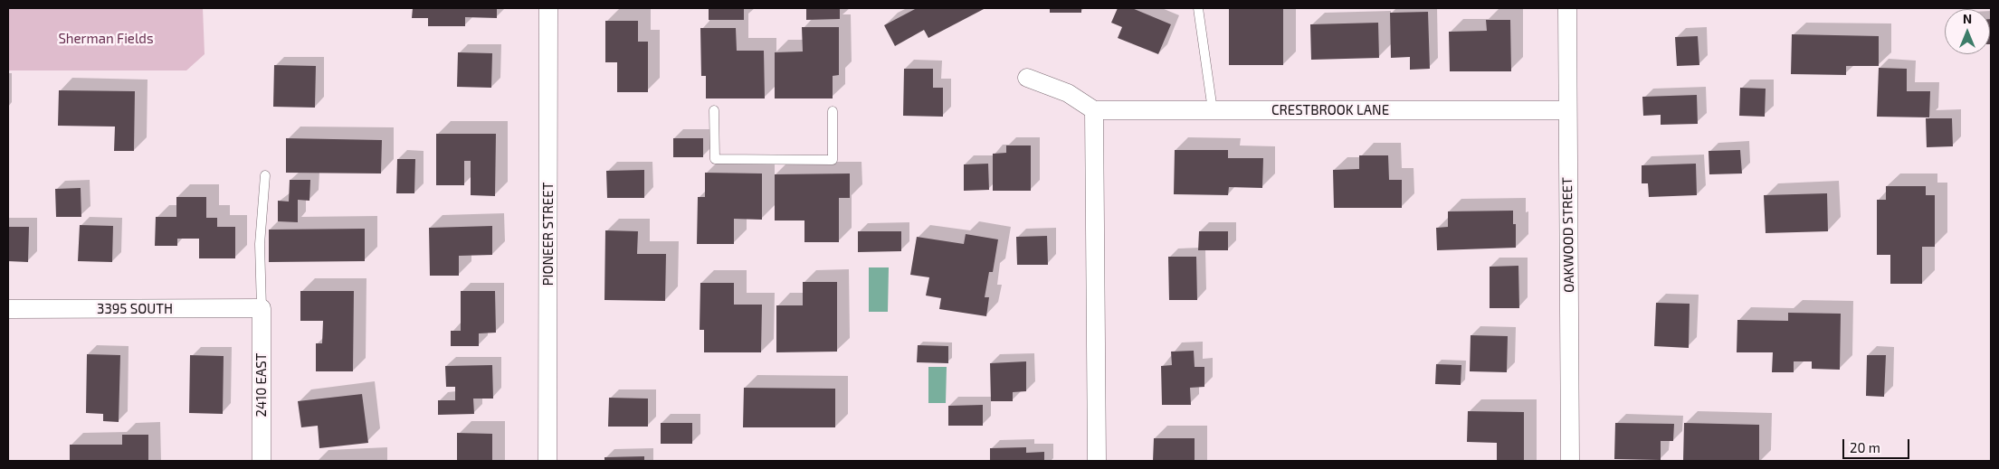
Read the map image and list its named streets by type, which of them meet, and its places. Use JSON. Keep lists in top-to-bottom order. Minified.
{"streets":{"street":["CRESTBROOK LANE","PIONEER STREET","OAKWOOD STREET","3395 SOUTH","2410 EAST"]},"crossings":[["CRESTBROOK LANE","OAKWOOD STREET"],["3395 SOUTH","2410 EAST"]],"parks":["Sherman Fields"],"scale_bar":"20 m","north":"top"}
